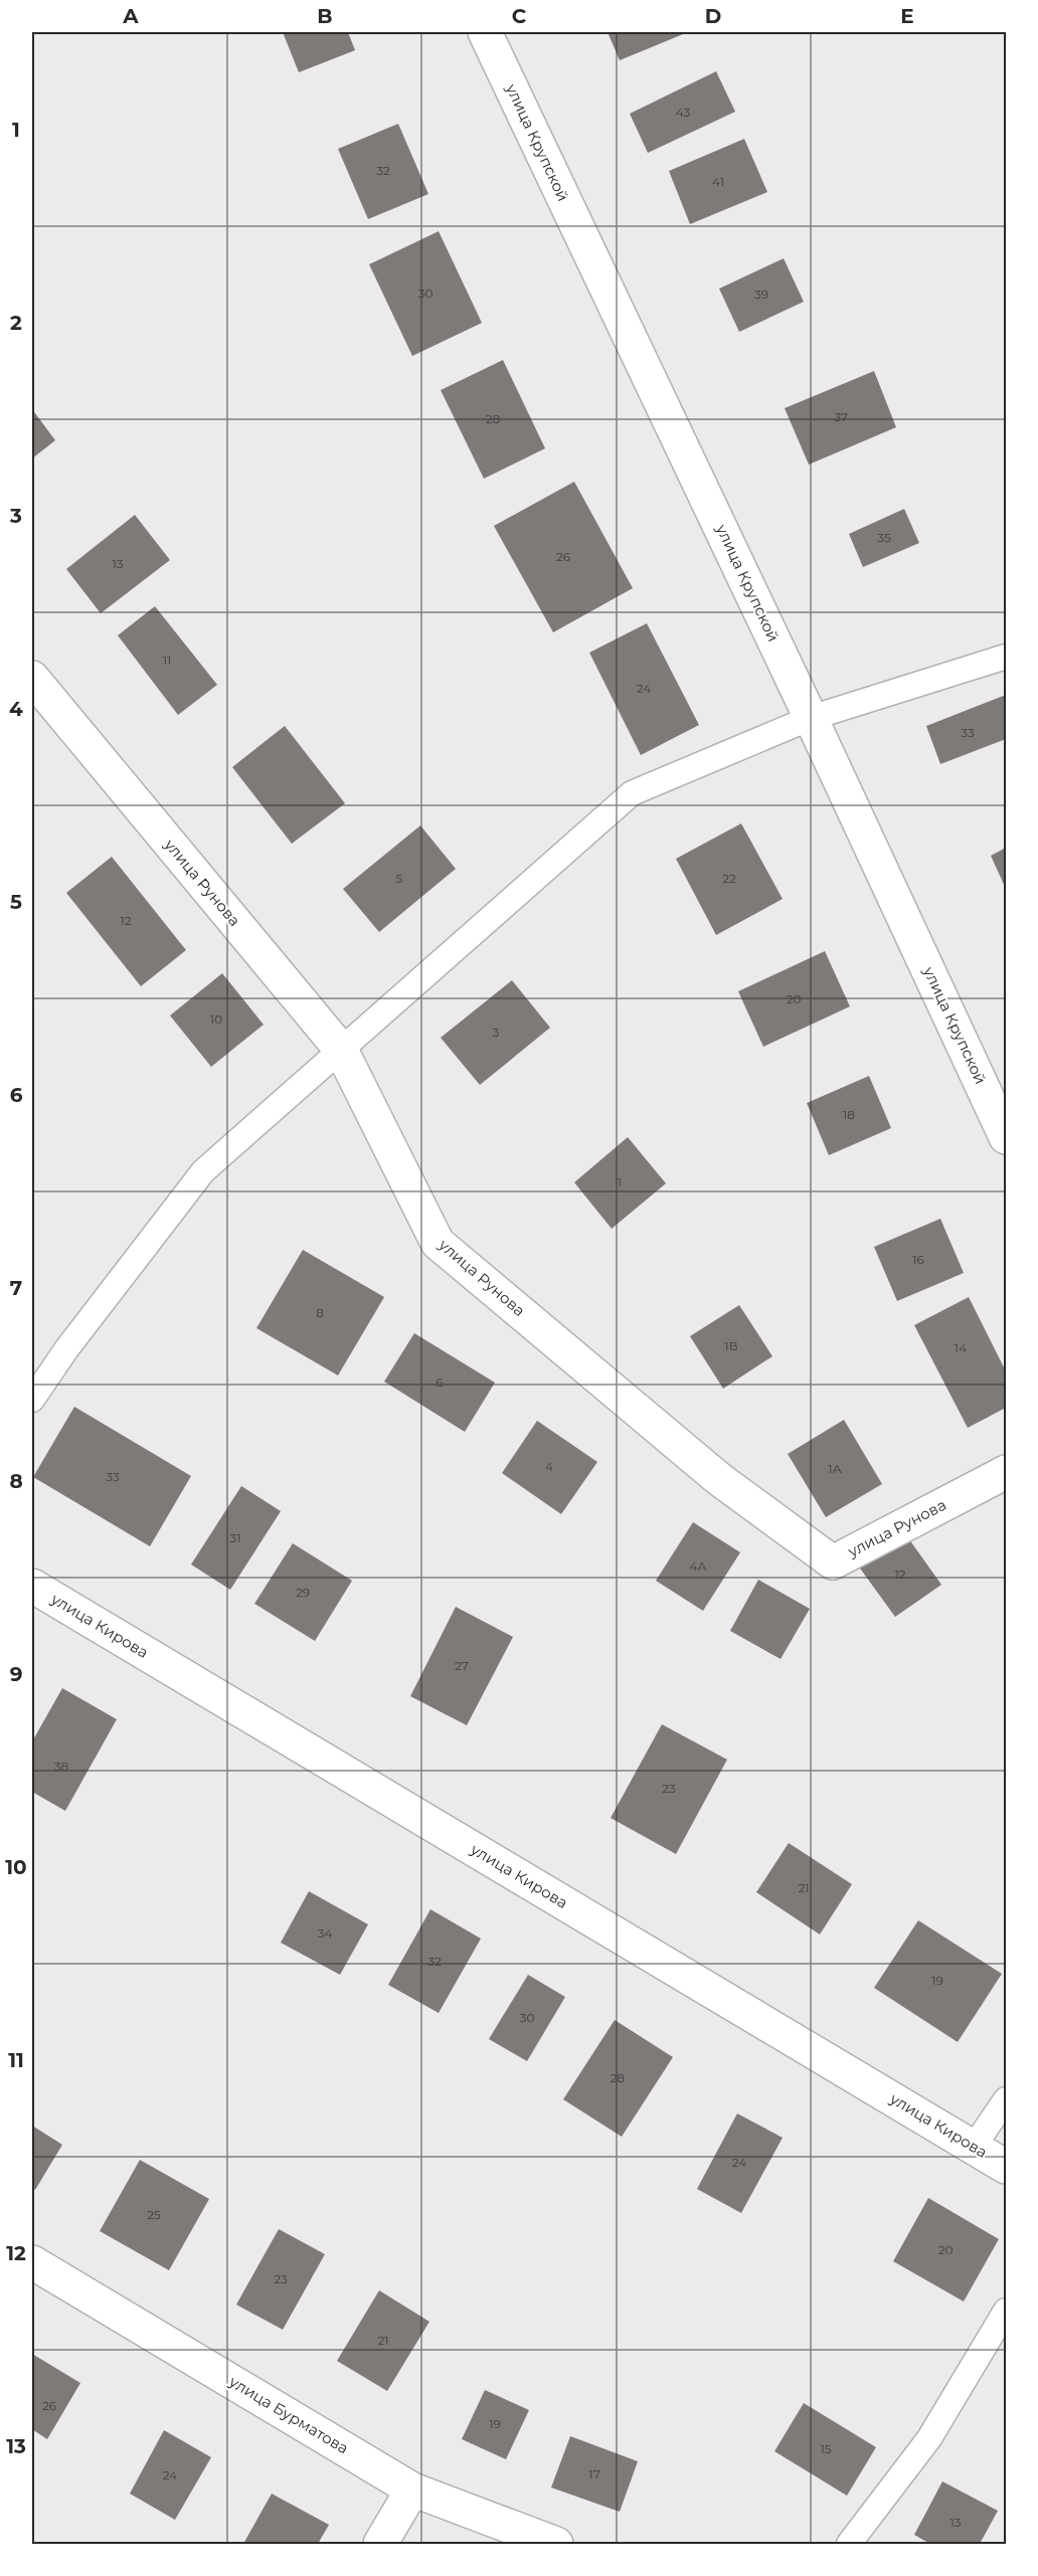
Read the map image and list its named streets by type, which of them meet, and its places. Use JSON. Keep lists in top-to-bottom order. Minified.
{"streets":{"street":["улица Крупской","улица Рунова","улица Кирова","улица Бурматова"]},"house_numbers":["43","32","41","30","39","37","28","35","26","13","11","24","33","5","22","12","20","10","3","18","1","16","8","1В","14","6","4","1А","33","31","4А","12","29","27","38","23","21","34","32","19","30","28","24","25","20","23","21","26","19","15","17","24","13"],"grid":{"columns":["A","B","C","D","E"],"rows":["1","2","3","4","5","6","7","8","9","10","11","12","13"]}}
